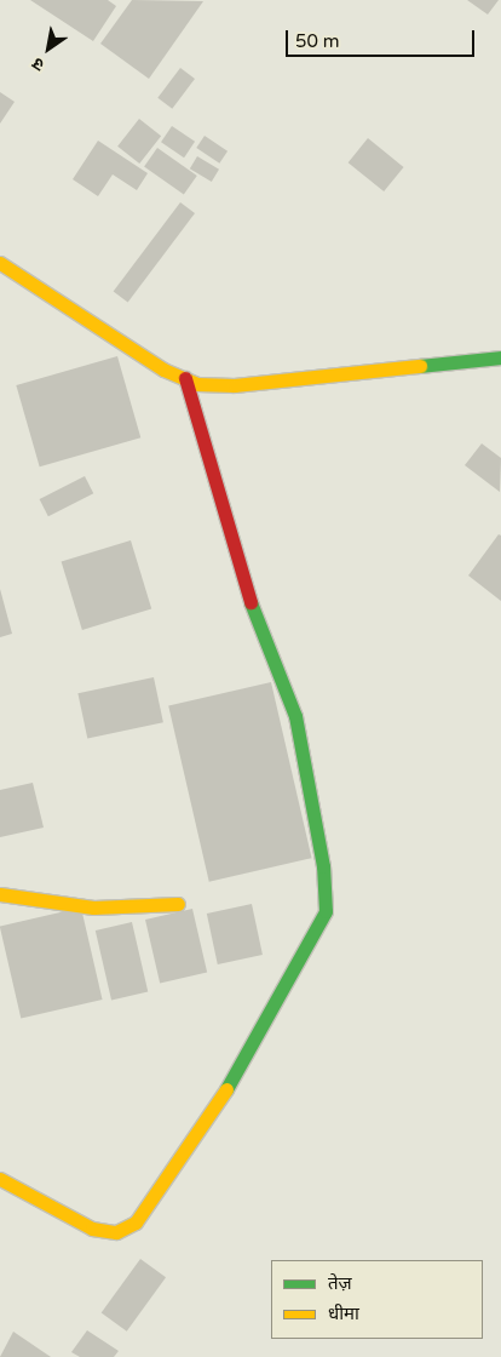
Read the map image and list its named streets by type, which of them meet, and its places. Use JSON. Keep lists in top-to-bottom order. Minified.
{"legend":["तेज़","धीमा"],"scale_bar":"50 m","north":"bottom left"}
